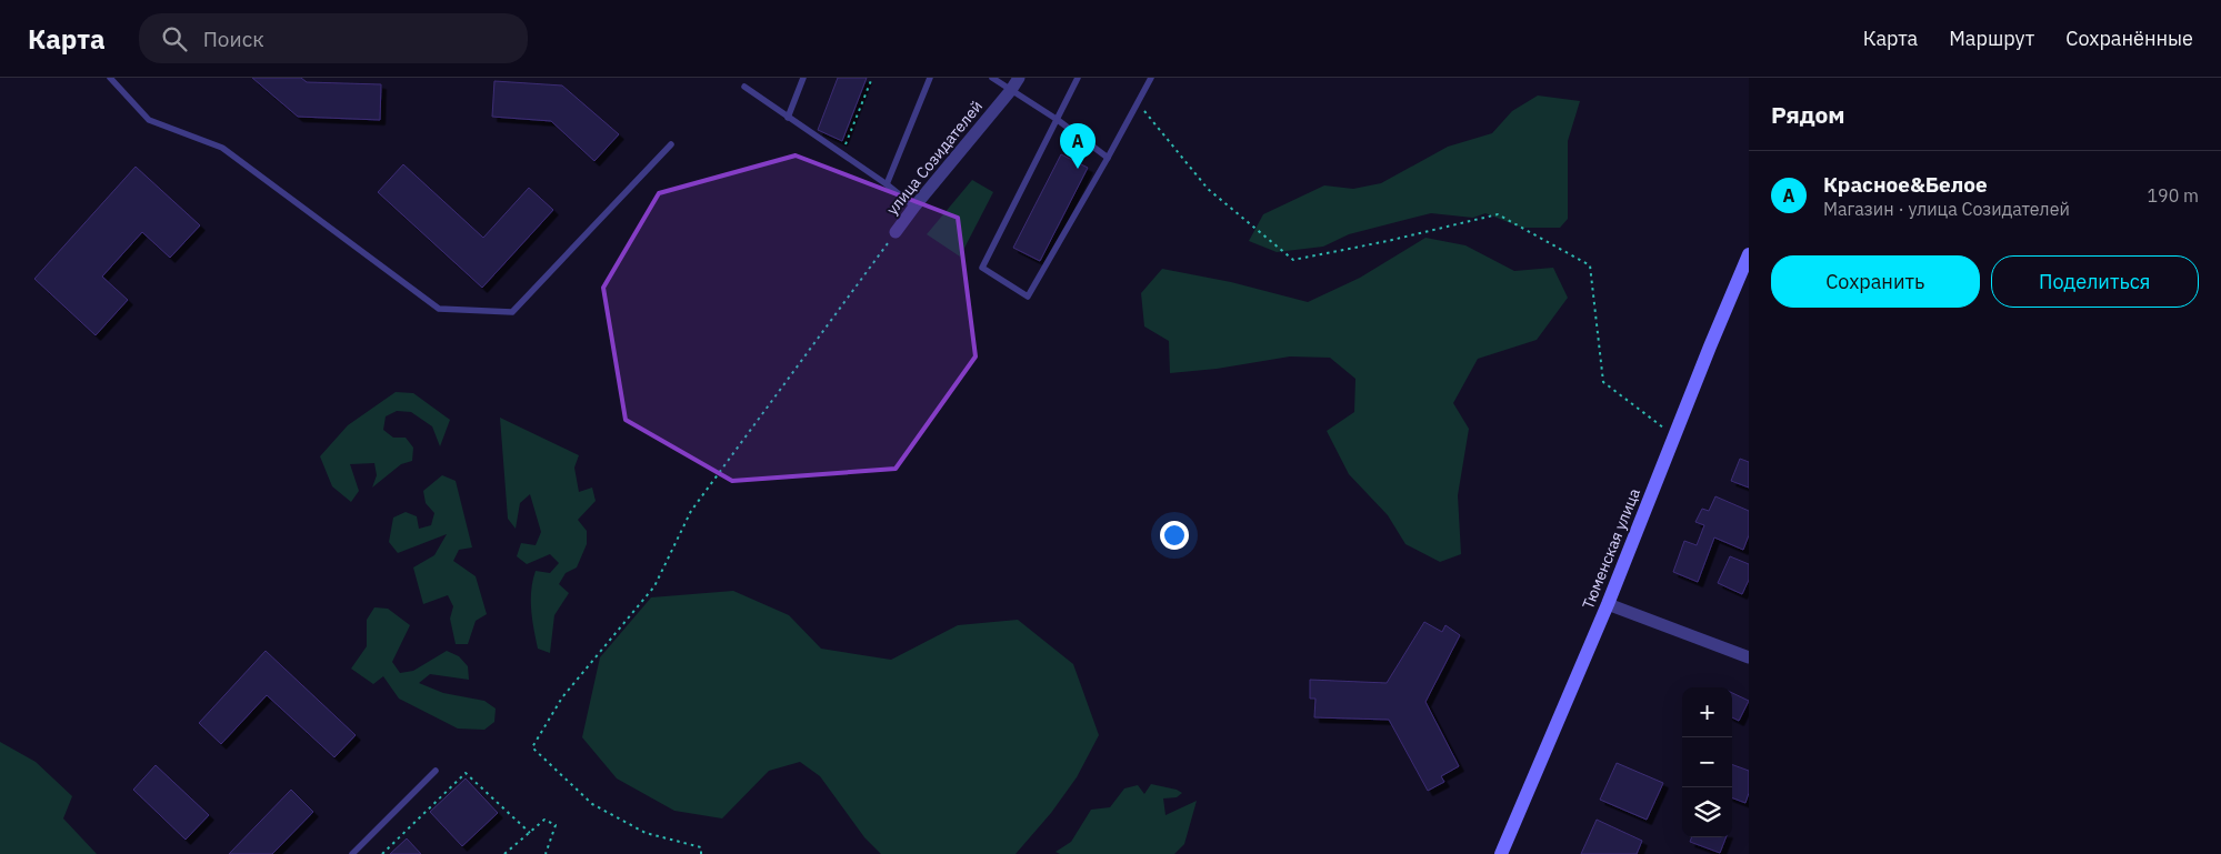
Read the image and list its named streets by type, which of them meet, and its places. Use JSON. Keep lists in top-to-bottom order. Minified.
{"streets":{"street":["улица Созидателей","Тюменская улица"]},"page":{"header":"Карта","search":"Поиск","nav":["Карта","Маршрут","Сохранённые"],"heading":"Рядом","pins":"A","list":[{"mark":"A","name":"Красное&Белое","note":"Магазин · улица Созидателей","value":"190 m"}],"buttons":["Сохранить","Поделиться"],"map_buttons":["+","−"]}}
